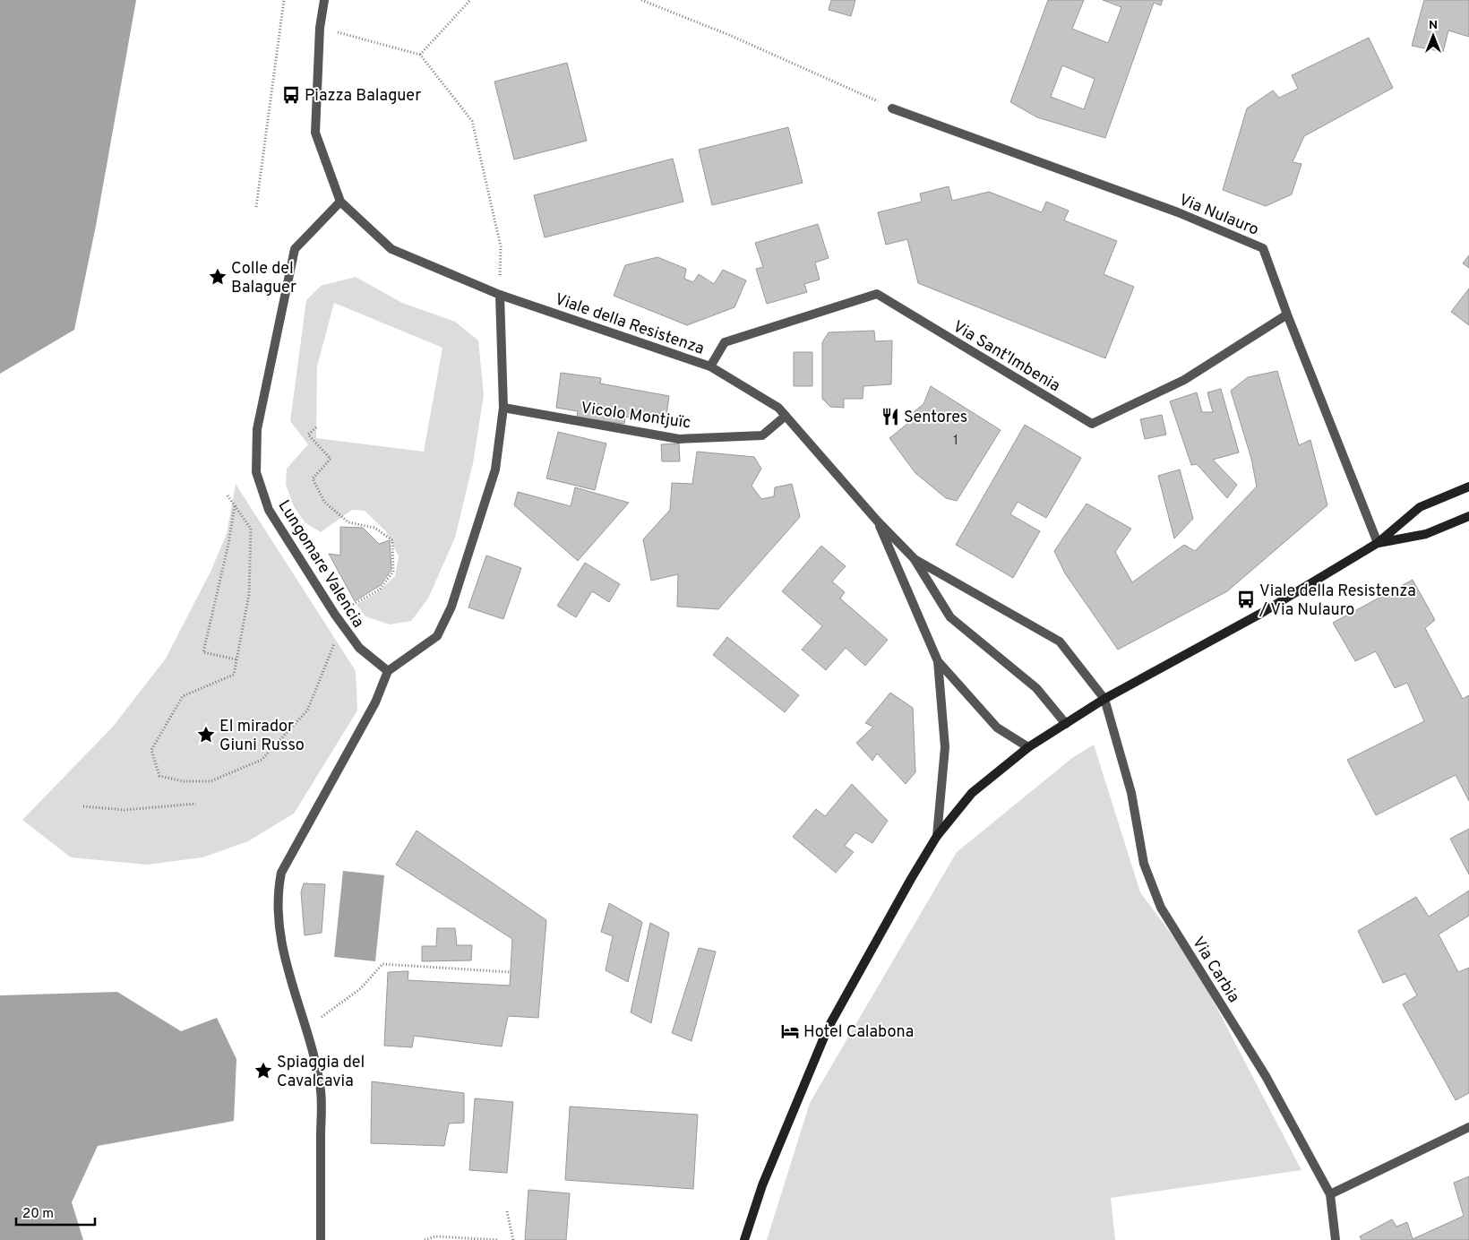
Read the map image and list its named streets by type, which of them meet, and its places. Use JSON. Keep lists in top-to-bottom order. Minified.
{"streets":{"street":["Via Nulauro","Viale della Resistenza","Via Sant'Imbenia","Vicolo Montjuïc","Lungomare Valencia","Via Carbia"]},"crossings":[["Via Nulauro","Via Sant'Imbenia"],["Viale della Resistenza","Via Sant'Imbenia"],["Viale della Resistenza","Vicolo Montjuïc"],["Viale della Resistenza","Lungomare Valencia"],["Viale della Resistenza","Via Carbia"]],"places":{"bus stop":["Piazza Balaguer","Viale della Resistenza / Via Nulauro"],"place":["Colle del Balaguer","El mirador Giuni Russo","Spiaggia del Cavalcavia"],"restaurant":["Sentores"],"hotel":["Hotel Calabona"]},"house_numbers":["1"],"scale_bar":"20 m","north":"top"}
